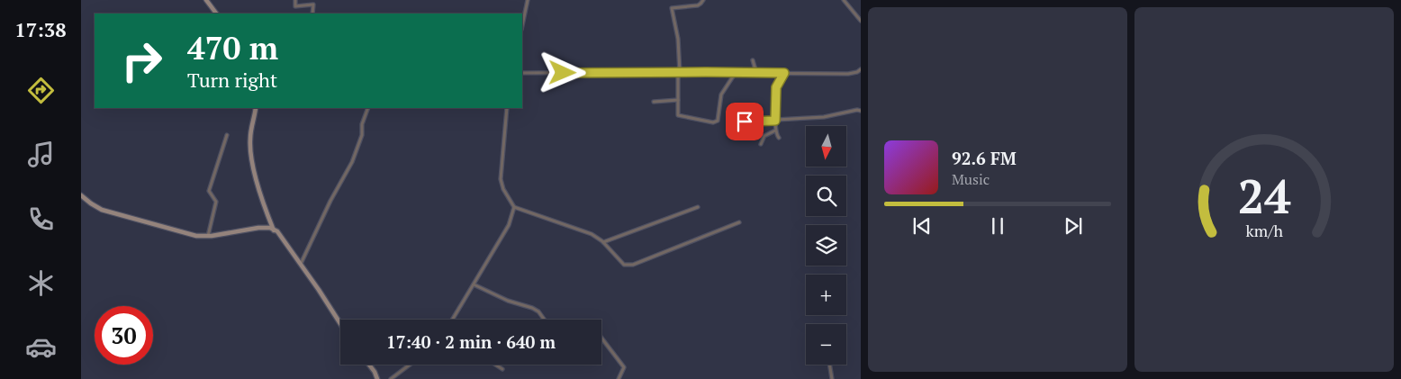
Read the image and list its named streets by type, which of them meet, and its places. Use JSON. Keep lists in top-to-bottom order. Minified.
{"north":"bottom","page":{"tabs":"17:38","turn":["470 m","Turn right"],"map_buttons":["+","−"],"song":["92.6 FM","Music"],"limit":"30","trip":"17:40 · 2 min · 640 m","gauge":["24","km/h"]}}
